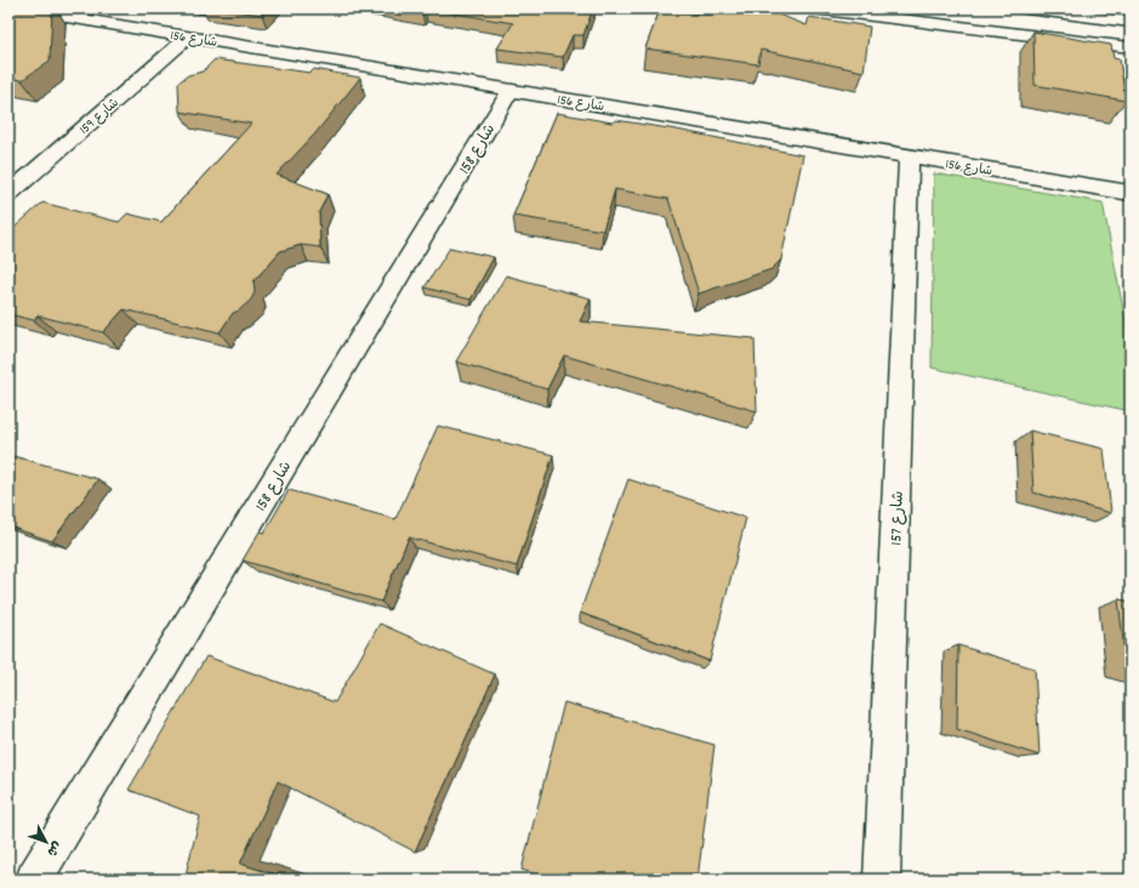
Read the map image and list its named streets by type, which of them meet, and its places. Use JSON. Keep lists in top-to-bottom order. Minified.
{"streets":{"street":["شارع 156","شارع 159","شارع 158","شارع 157"]},"crossings":[["شارع 156","شارع 159"],["شارع 156","شارع 158"],["شارع 156","شارع 157"]],"north":"bottom right"}
